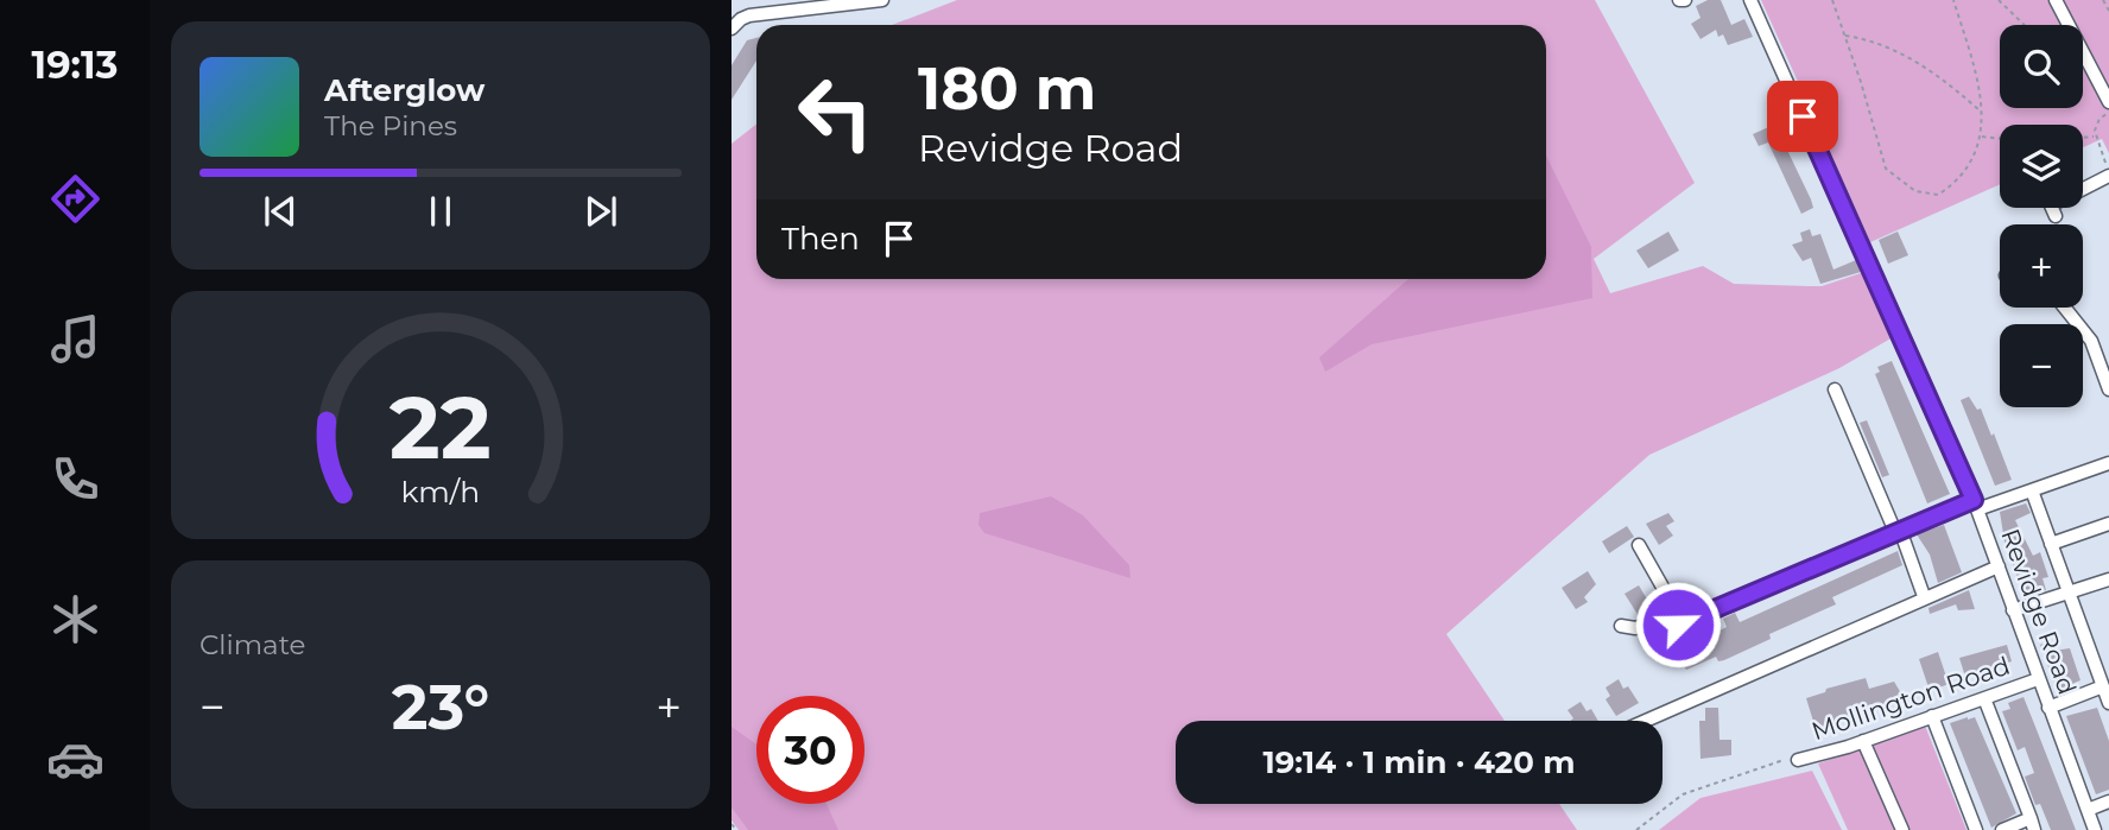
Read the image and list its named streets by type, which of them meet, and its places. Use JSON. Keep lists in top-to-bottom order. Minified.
{"streets":{"street":["Revidge Road","Mollington Road"]},"crossings":[["Revidge Road","Mollington Road"]],"page":{"tabs":"19:13","map_buttons":["+","−"],"turn":["180 m","Revidge Road"],"song":["Afterglow","The Pines"],"then":"Then","tile":"Climate","heat":["−","23°","+"],"limit":"30","trip":"19:14 · 1 min · 420 m","gauge":["22","km/h"]}}
